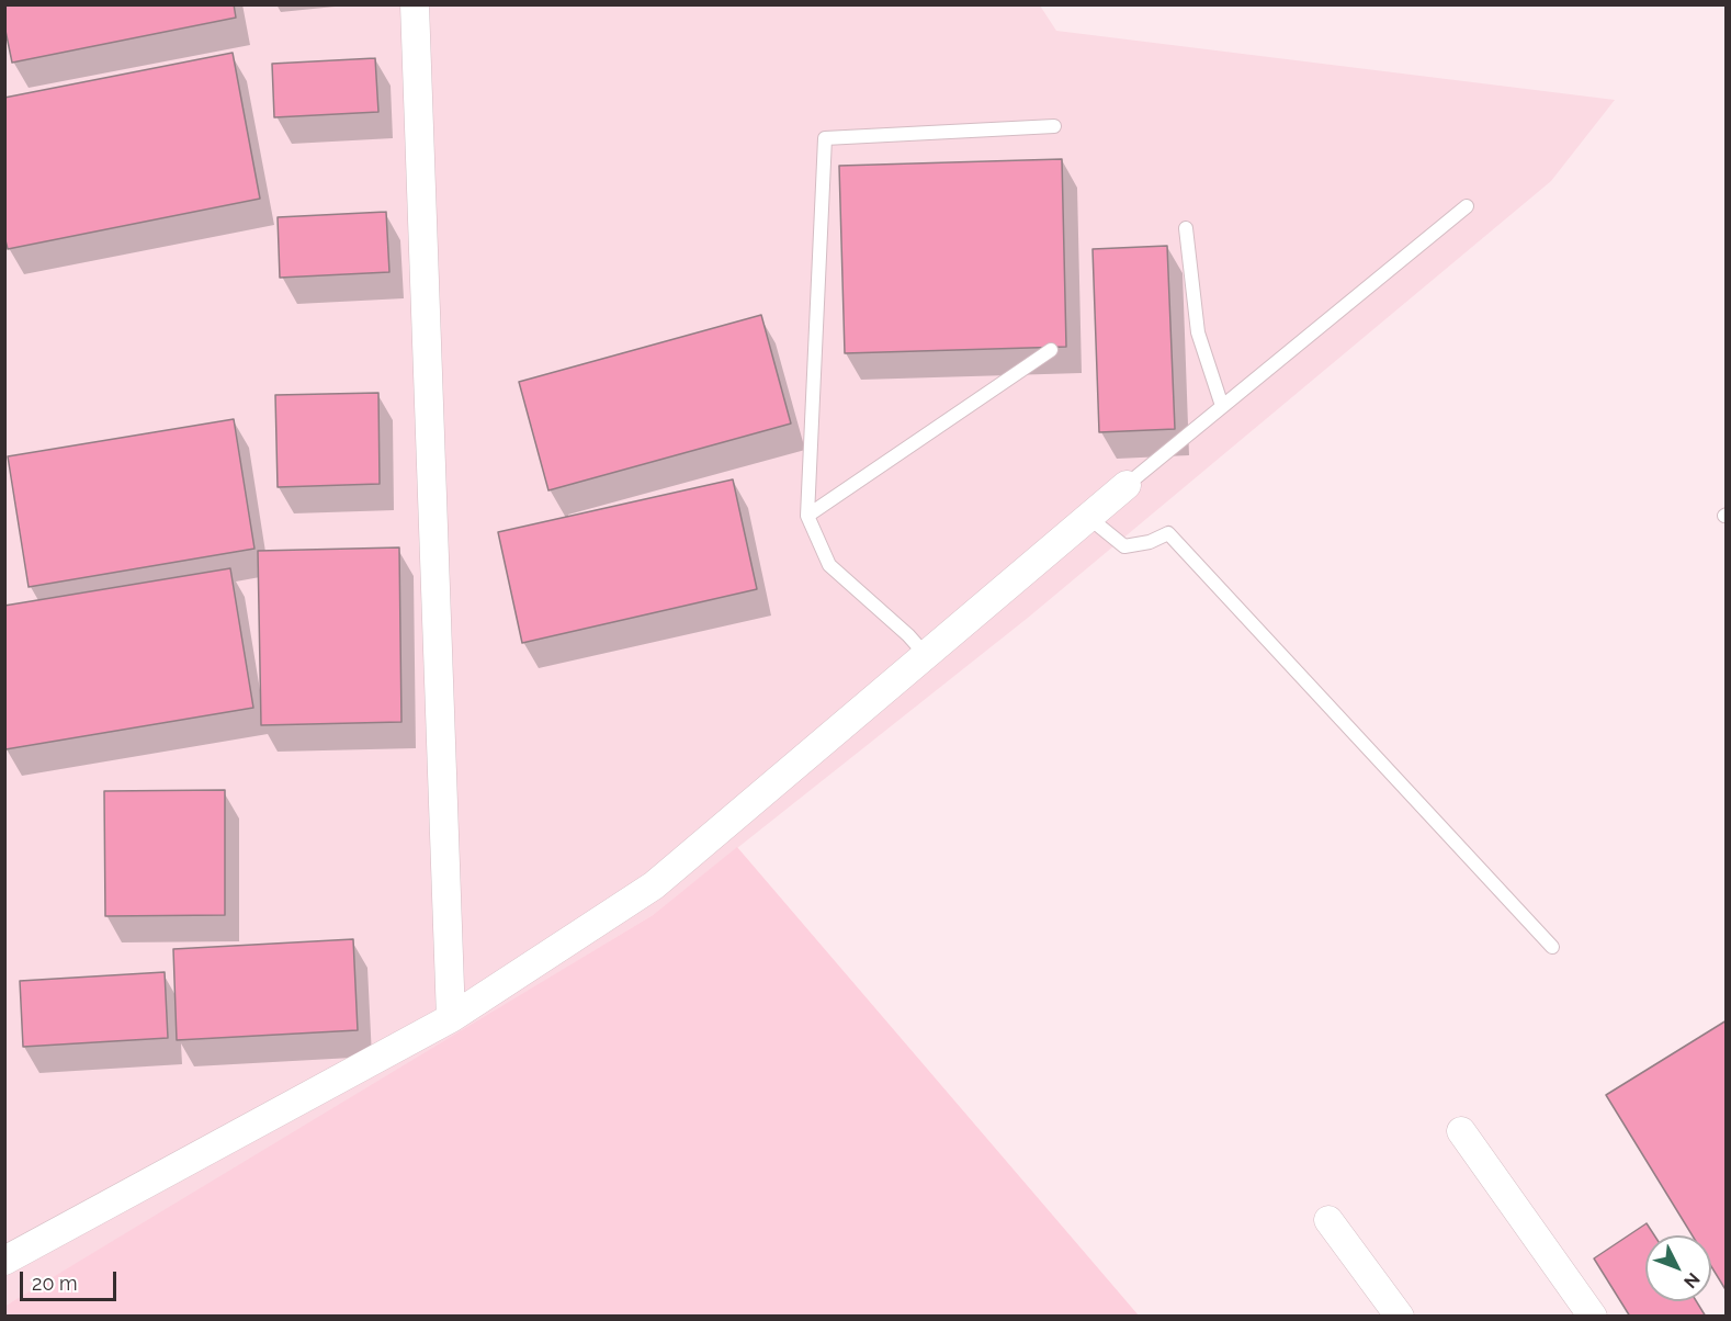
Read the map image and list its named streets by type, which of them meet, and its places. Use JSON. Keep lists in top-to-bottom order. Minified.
{"scale_bar":"20 m","north":"bottom right"}
